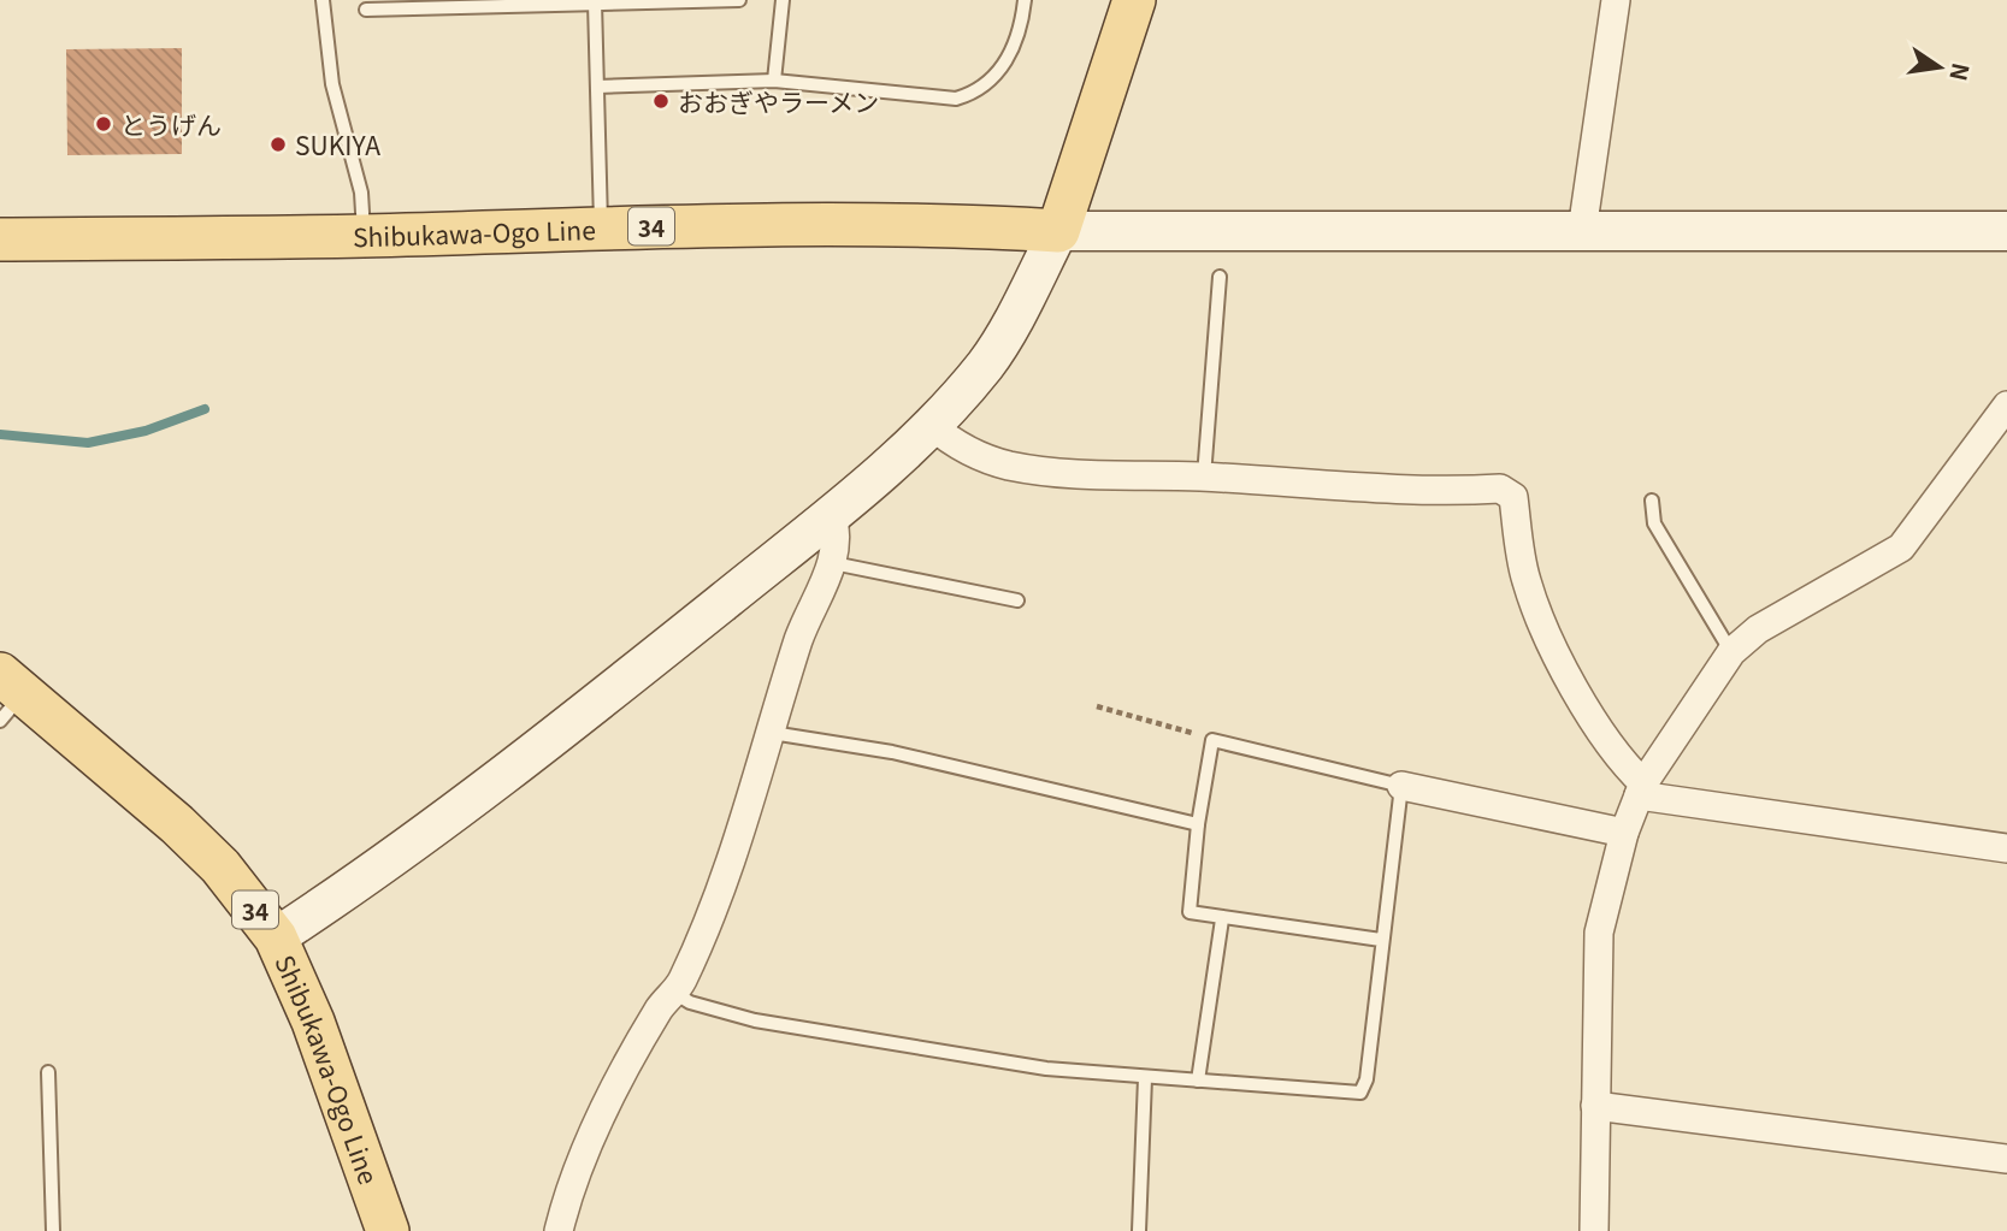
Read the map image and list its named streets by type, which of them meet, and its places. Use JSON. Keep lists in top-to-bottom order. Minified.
{"streets":{"main road":["34","Shibukawa-Ogo Line"]},"places":["おおぎやラーメン","とうげん","SUKIYA"],"north":"right"}
